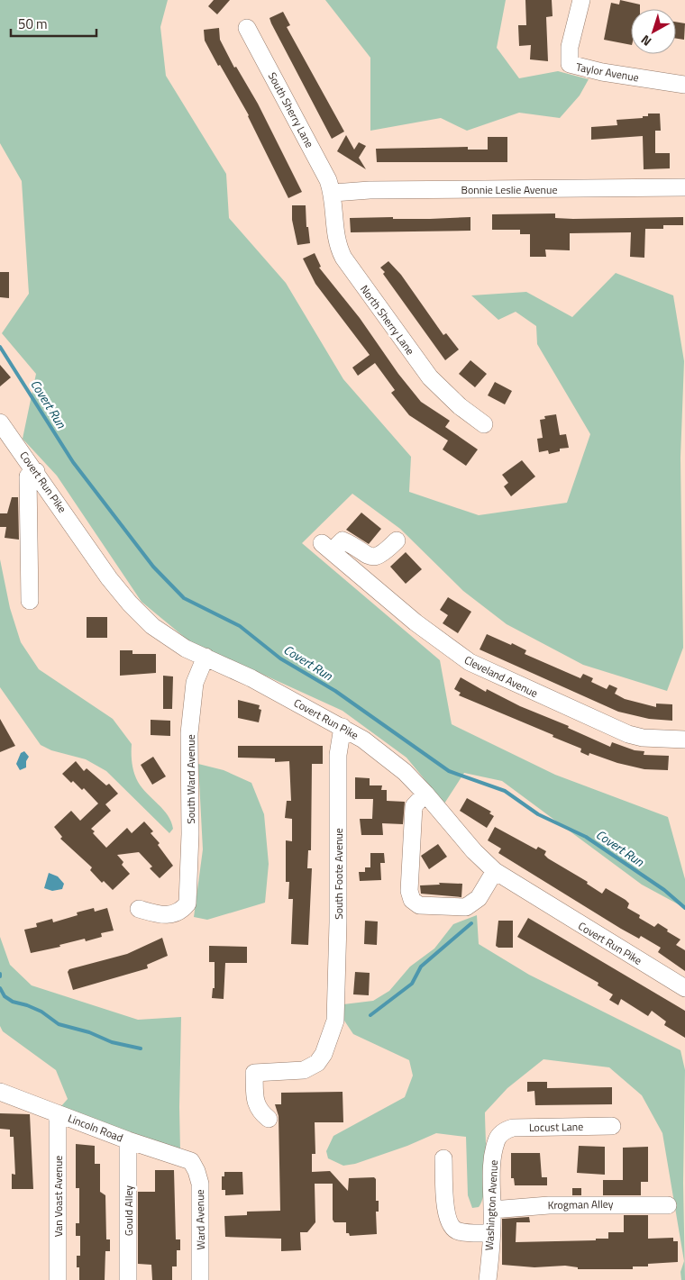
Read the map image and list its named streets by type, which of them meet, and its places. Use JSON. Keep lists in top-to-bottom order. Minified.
{"streets":{"street":["Taylor Avenue","South Sherry Lane","Bonnie Leslie Avenue","North Sherry Lane","Covert Run Pike","Cleveland Avenue","South Ward Avenue","South Foote Avenue","Locust Lane","Lincoln Road","Van Voast Avenue","Krogman Alley","Washington Avenue","Gould Alley","Ward Avenue"]},"crossings":[["South Sherry Lane","Bonnie Leslie Avenue"],["South Sherry Lane","North Sherry Lane"],["Bonnie Leslie Avenue","North Sherry Lane"],["Covert Run Pike","South Ward Avenue"],["Covert Run Pike","South Foote Avenue"],["Locust Lane","Washington Avenue"],["Lincoln Road","Van Voast Avenue"],["Lincoln Road","Gould Alley"],["Lincoln Road","Ward Avenue"],["Krogman Alley","Washington Avenue"]],"water":["Covert Run"],"scale_bar":"50 m","north":"bottom left"}
